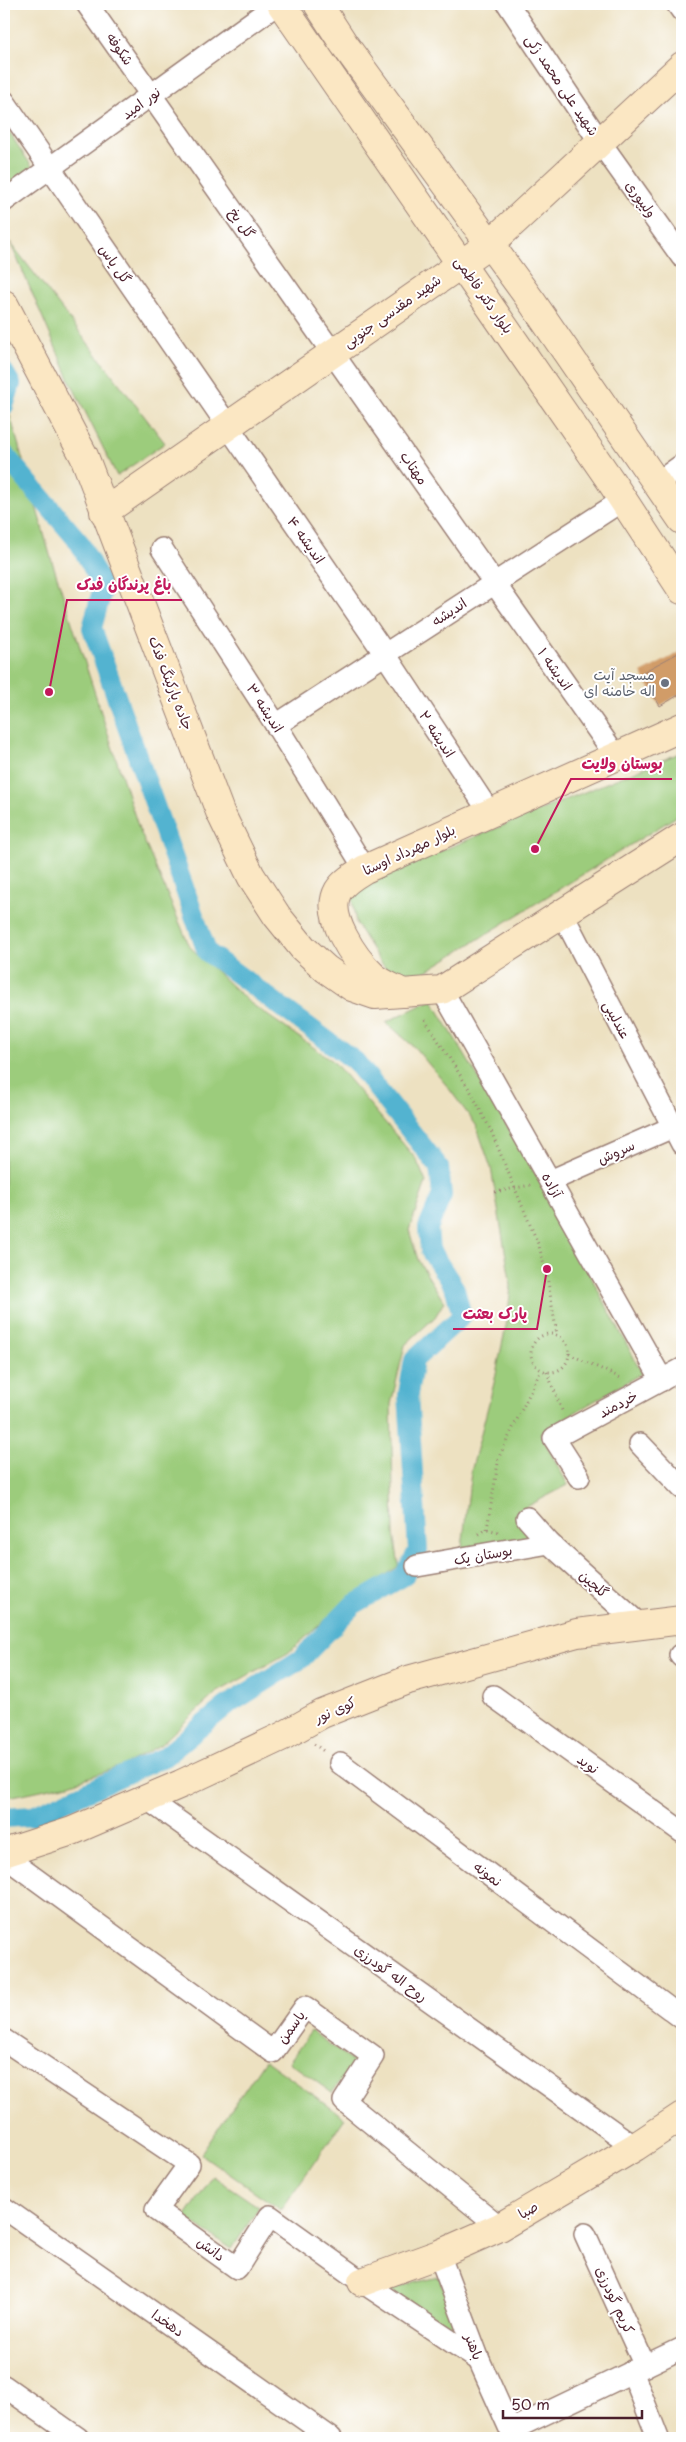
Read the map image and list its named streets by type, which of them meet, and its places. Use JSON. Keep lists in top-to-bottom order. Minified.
{"streets":{"street":["شکوفه","شهید علی محمد زکی","نور امید","ولیپوری","گل یخ","گل یاس","بلوار دکتر فاطمی","شهید مقدسی جنوبی","مهتاب","اندیشه ۴","اندیشه","اندیشه ۱","جاده پارکینگ فدک","اندیشه ۳","اندیشه ۲","بلوار مهرداد اوستا","عندلیبی","سروش","آزاده","خردمند","بوستان یک","گلچین","کوی نور","نوید","نمونه","روح اله گودرزی","یاسمن","صبا","دانش","کریم گودرزی","دهخدا","باهنر"]},"crossings":[["شکوفه","نور امید"],["شکوفه","گل یخ"],["شهید علی محمد زکی","ولیپوری"],["شهید علی محمد زکی","شهید مقدسی جنوبی"],["نور امید","گل یخ"],["نور امید","گل یاس"],["ولیپوری","شهید مقدسی جنوبی"],["گل یخ","شهید مقدسی جنوبی"],["گل یخ","مهتاب"],["گل یاس","شهید مقدسی جنوبی"],["گل یاس","اندیشه ۴"],["بلوار دکتر فاطمی","شهید مقدسی جنوبی"],["بلوار دکتر فاطمی","اندیشه"],["شهید مقدسی جنوبی","مهتاب"],["شهید مقدسی جنوبی","اندیشه ۴"],["شهید مقدسی جنوبی","جاده پارکینگ فدک"],["مهتاب","اندیشه"],["مهتاب","اندیشه ۱"],["اندیشه ۴","اندیشه"],["اندیشه ۴","اندیشه ۲"],["اندیشه","اندیشه ۱"],["اندیشه","اندیشه ۳"],["اندیشه","اندیشه ۲"],["اندیشه ۱","بلوار مهرداد اوستا"],["جاده پارکینگ فدک","بلوار مهرداد اوستا"],["اندیشه ۳","بلوار مهرداد اوستا"],["اندیشه ۲","بلوار مهرداد اوستا"],["عندلیبی","سروش"],["سروش","آزاده"],["آزاده","خردمند"],["بوستان یک","گلچین"],["گلچین","کوی نور"],["کوی نور","روح اله گودرزی"],["کوی نور","یاسمن"],["روح اله گودرزی","صبا"],["یاسمن","صبا"],["صبا","دانش"],["صبا","باهنر"],["دانش","باهنر"]],"places":["مسجد آیت اله خامنه ای","باغ پرندگان فدک","بوستان ولایت","پارک بعثت"],"scale_bar":"50 m"}
